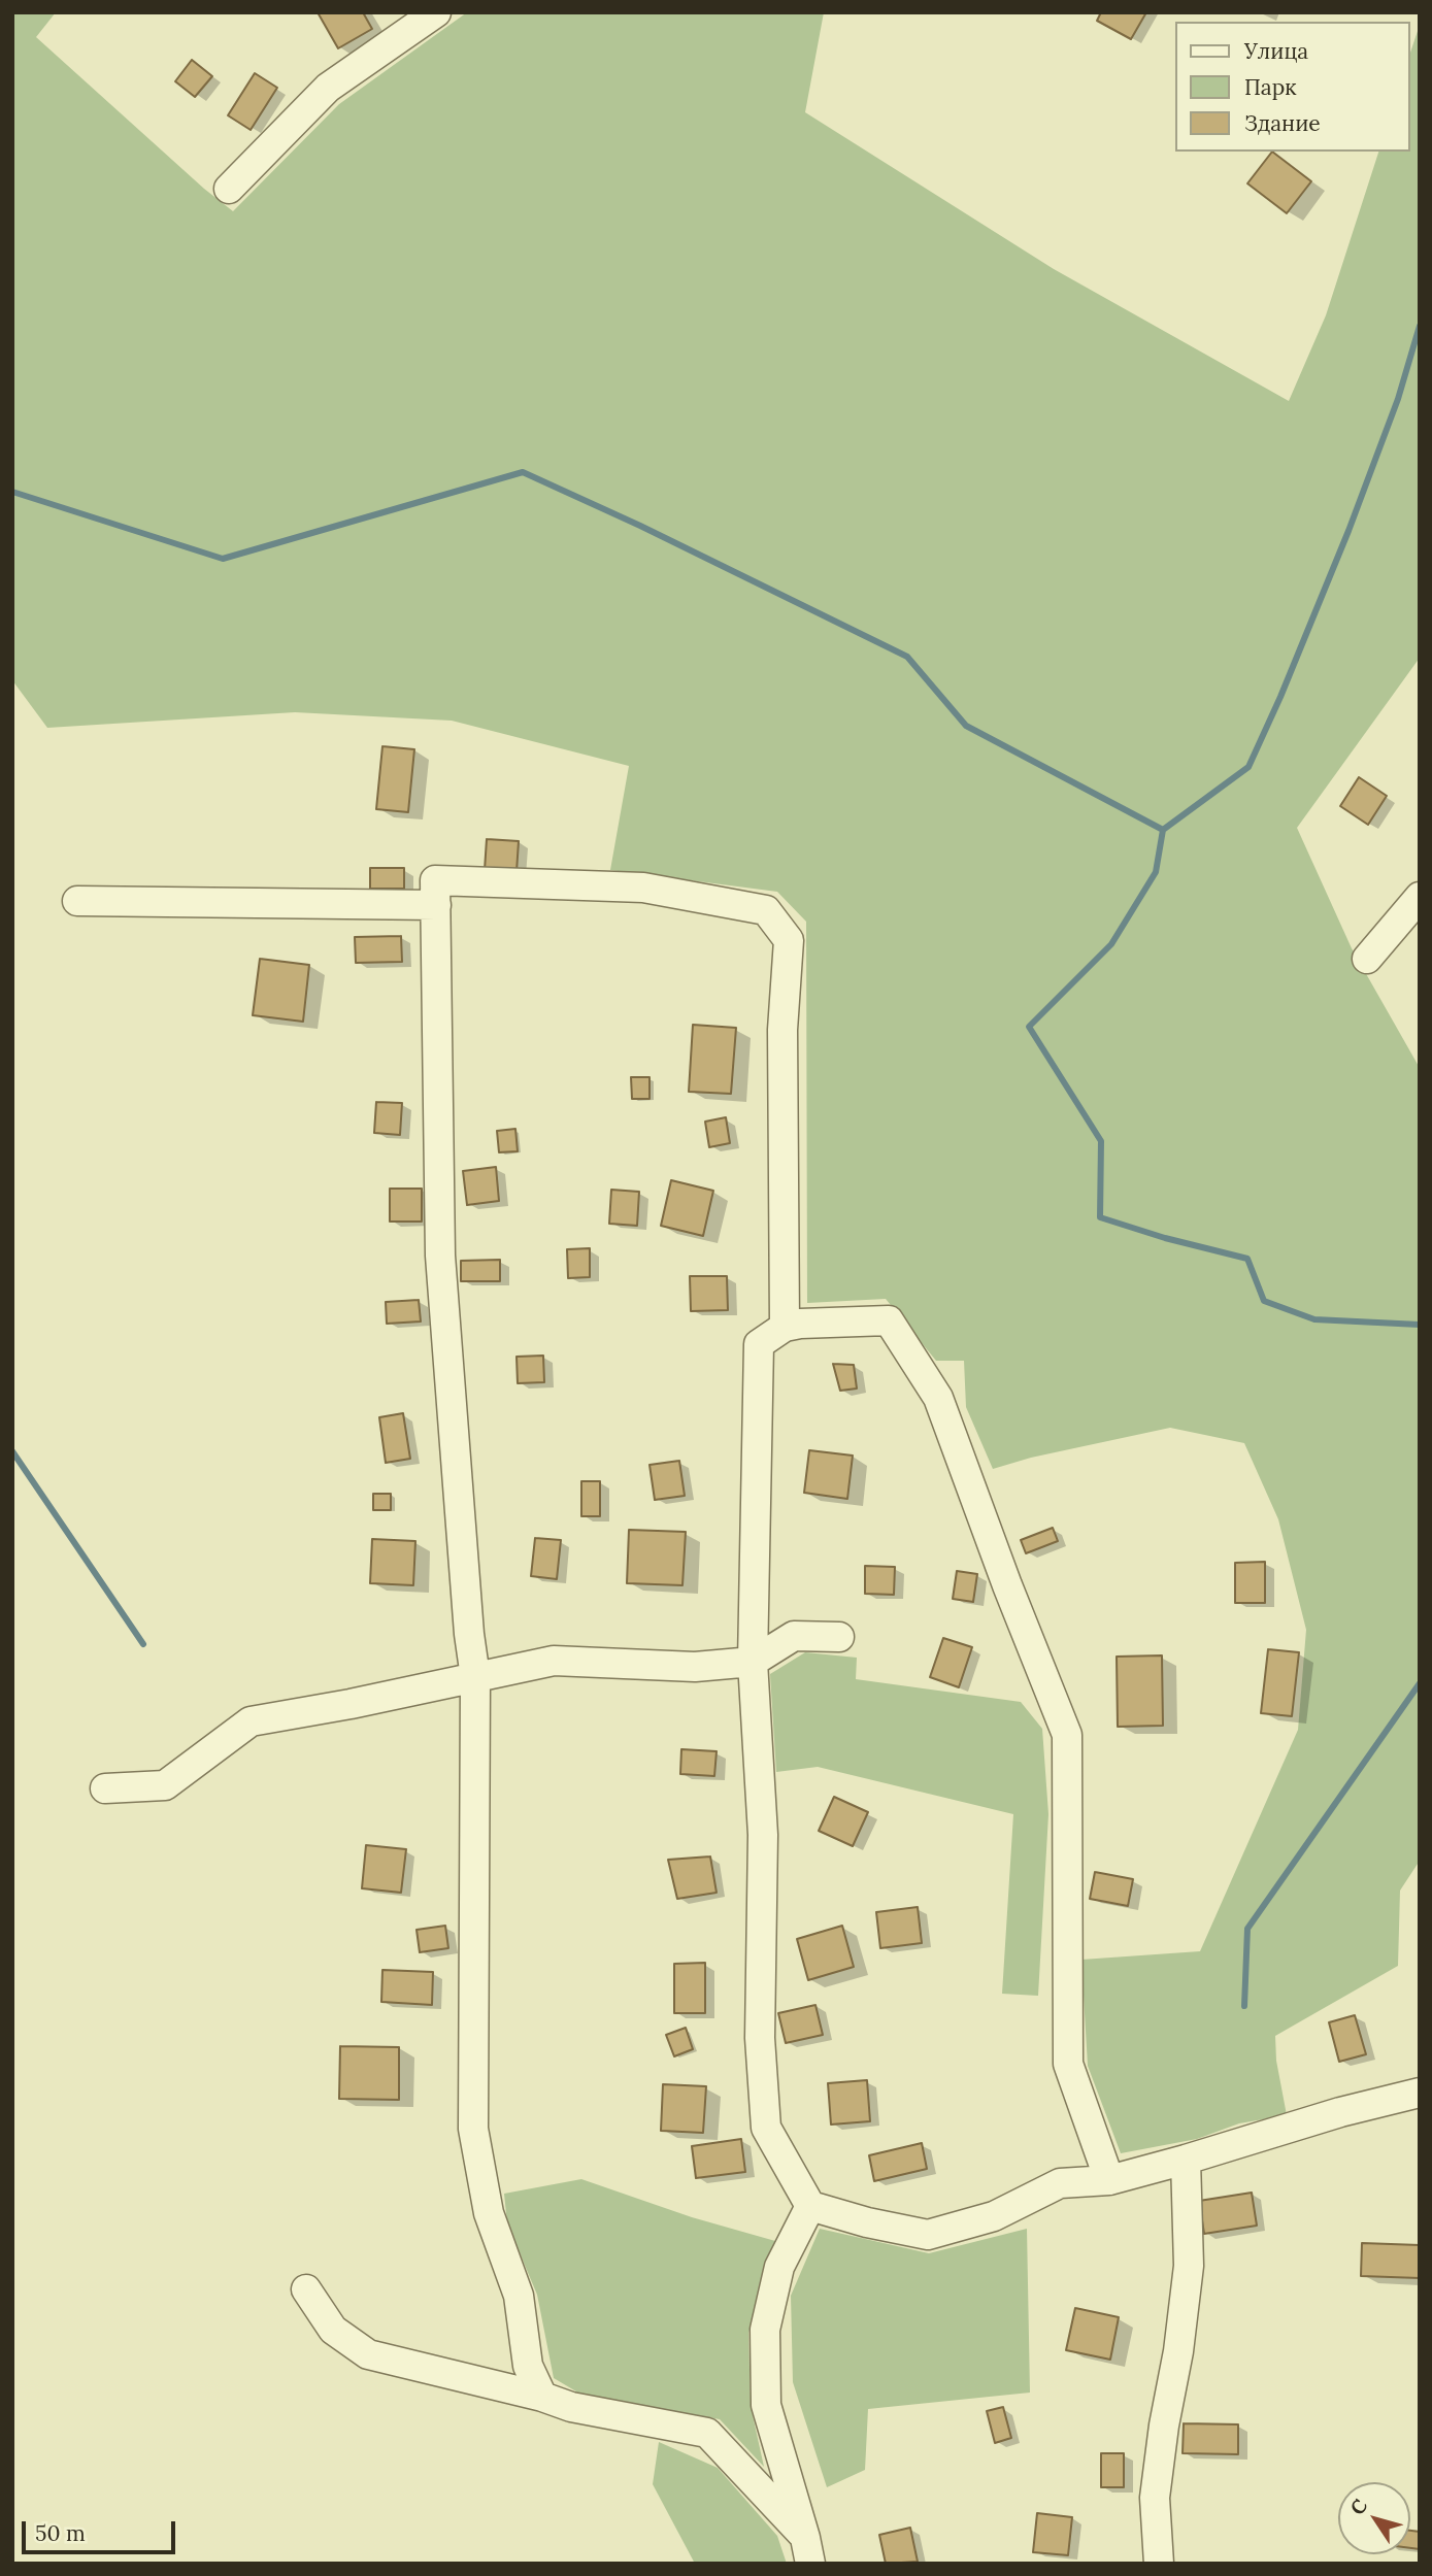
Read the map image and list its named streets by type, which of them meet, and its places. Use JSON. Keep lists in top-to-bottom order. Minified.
{"legend":["Улица","Парк","Здание"],"scale_bar":"50 m","north":"top left"}
